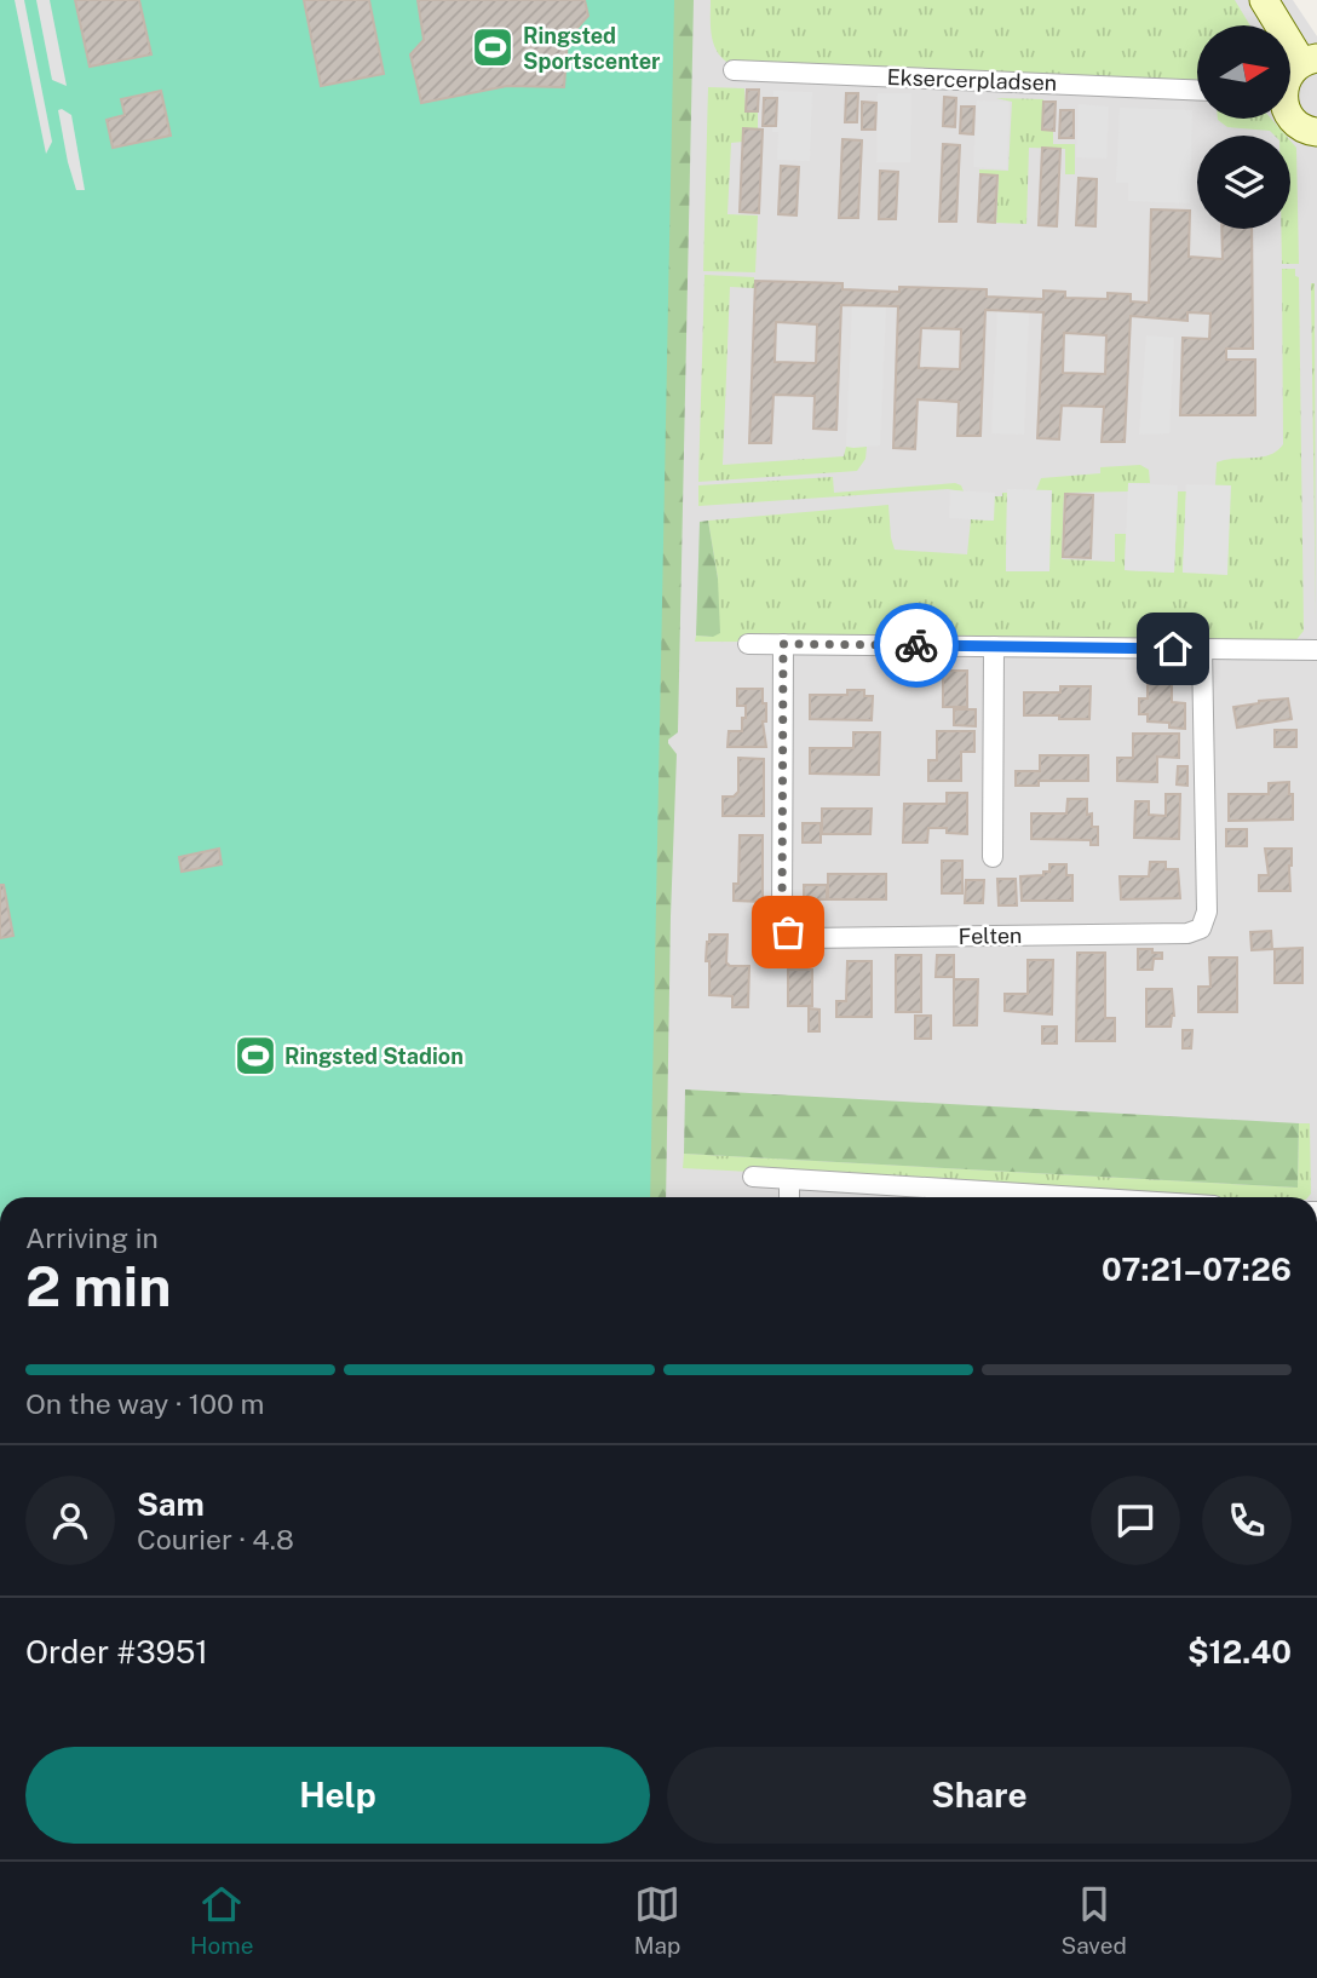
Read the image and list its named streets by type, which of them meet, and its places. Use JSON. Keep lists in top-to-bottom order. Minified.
{"streets":{"street":["Eksercerpladsen","Felten"]},"places":{"sports":["Ringsted Sportscenter","Ringsted Stadion"]},"north":"right","page":{"heading":["2 min","Arriving in","07:21–07:26"],"panel":["Sam","Courier · 4.8","Order #3951","$12.40"],"bar":"On the way · 100 m","buttons":["Help","Share"],"tabs":["Home","Map","Saved"]}}
